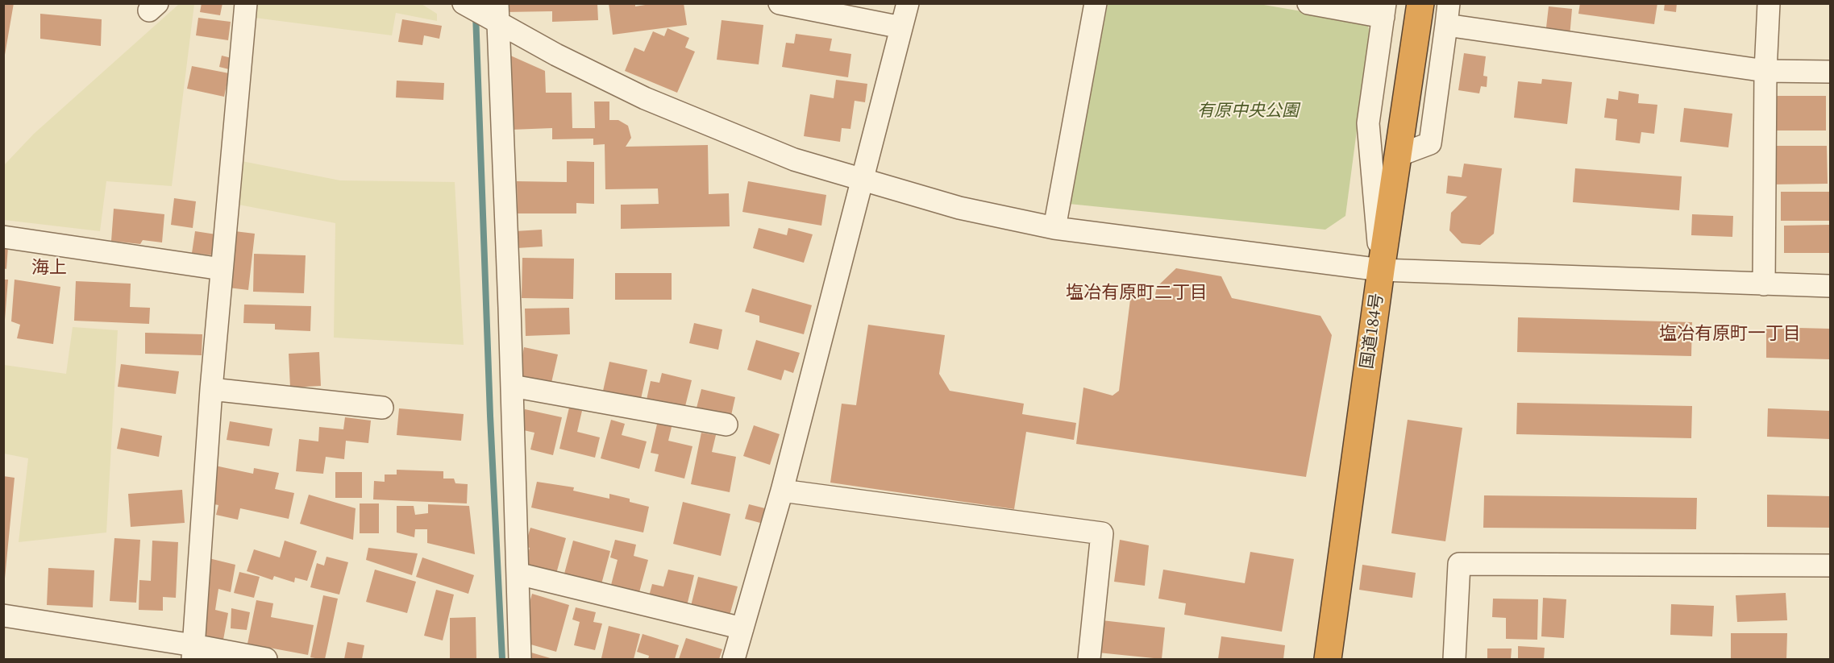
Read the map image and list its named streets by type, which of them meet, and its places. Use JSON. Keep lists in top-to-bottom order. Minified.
{"streets":{"highway":["国道184号"]},"districts":["海上","塩冶有原町二丁目","塩冶有原町一丁目"],"parks":["有原中央公園"]}
